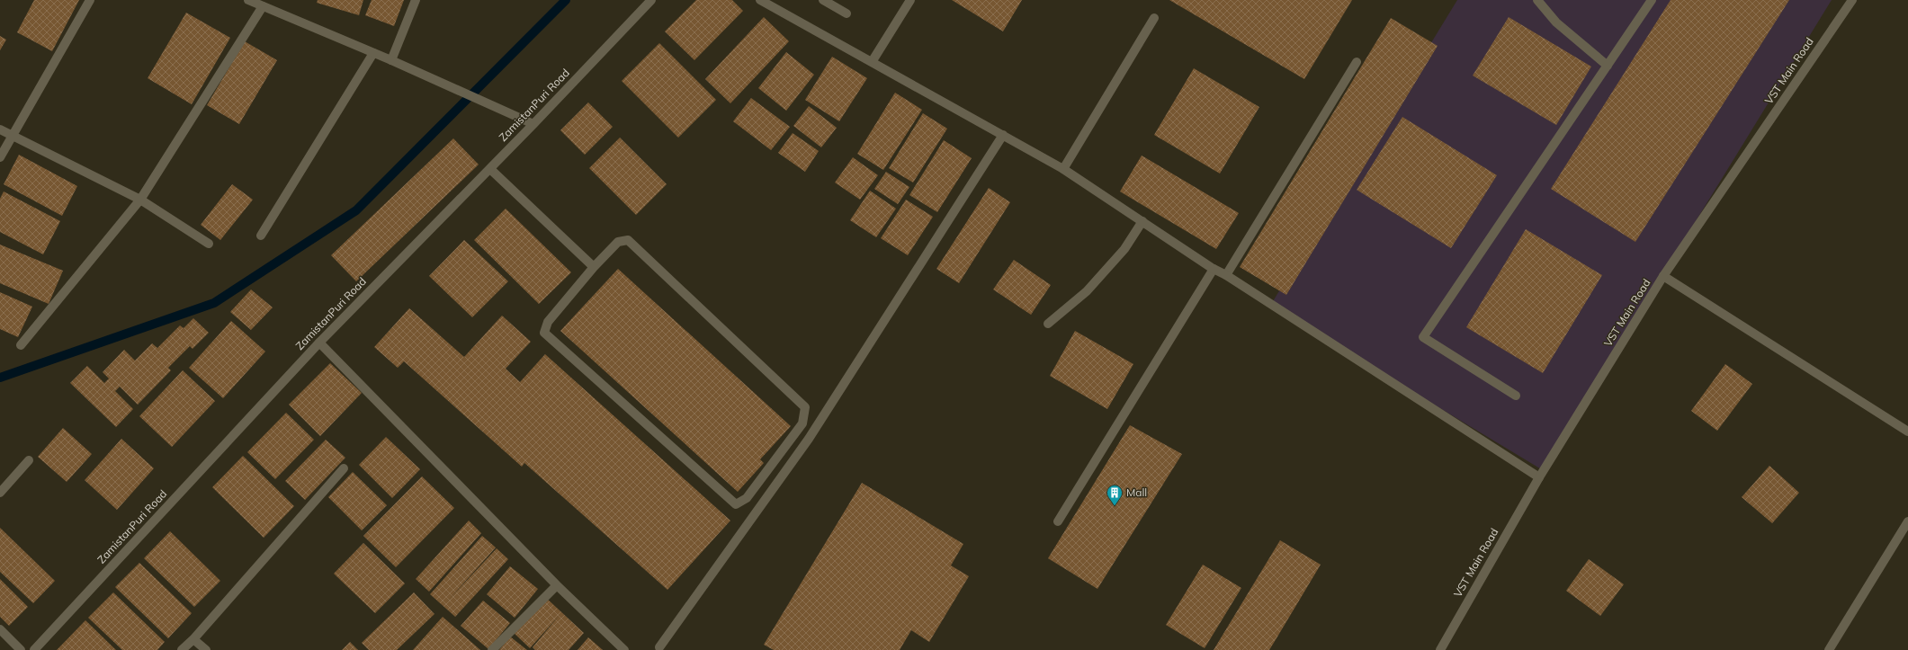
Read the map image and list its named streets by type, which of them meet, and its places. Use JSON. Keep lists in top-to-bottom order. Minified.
{"streets":{"street":["VST Main Road","ZamistanPuri Road"]},"places":{"building":["Mall"]}}
